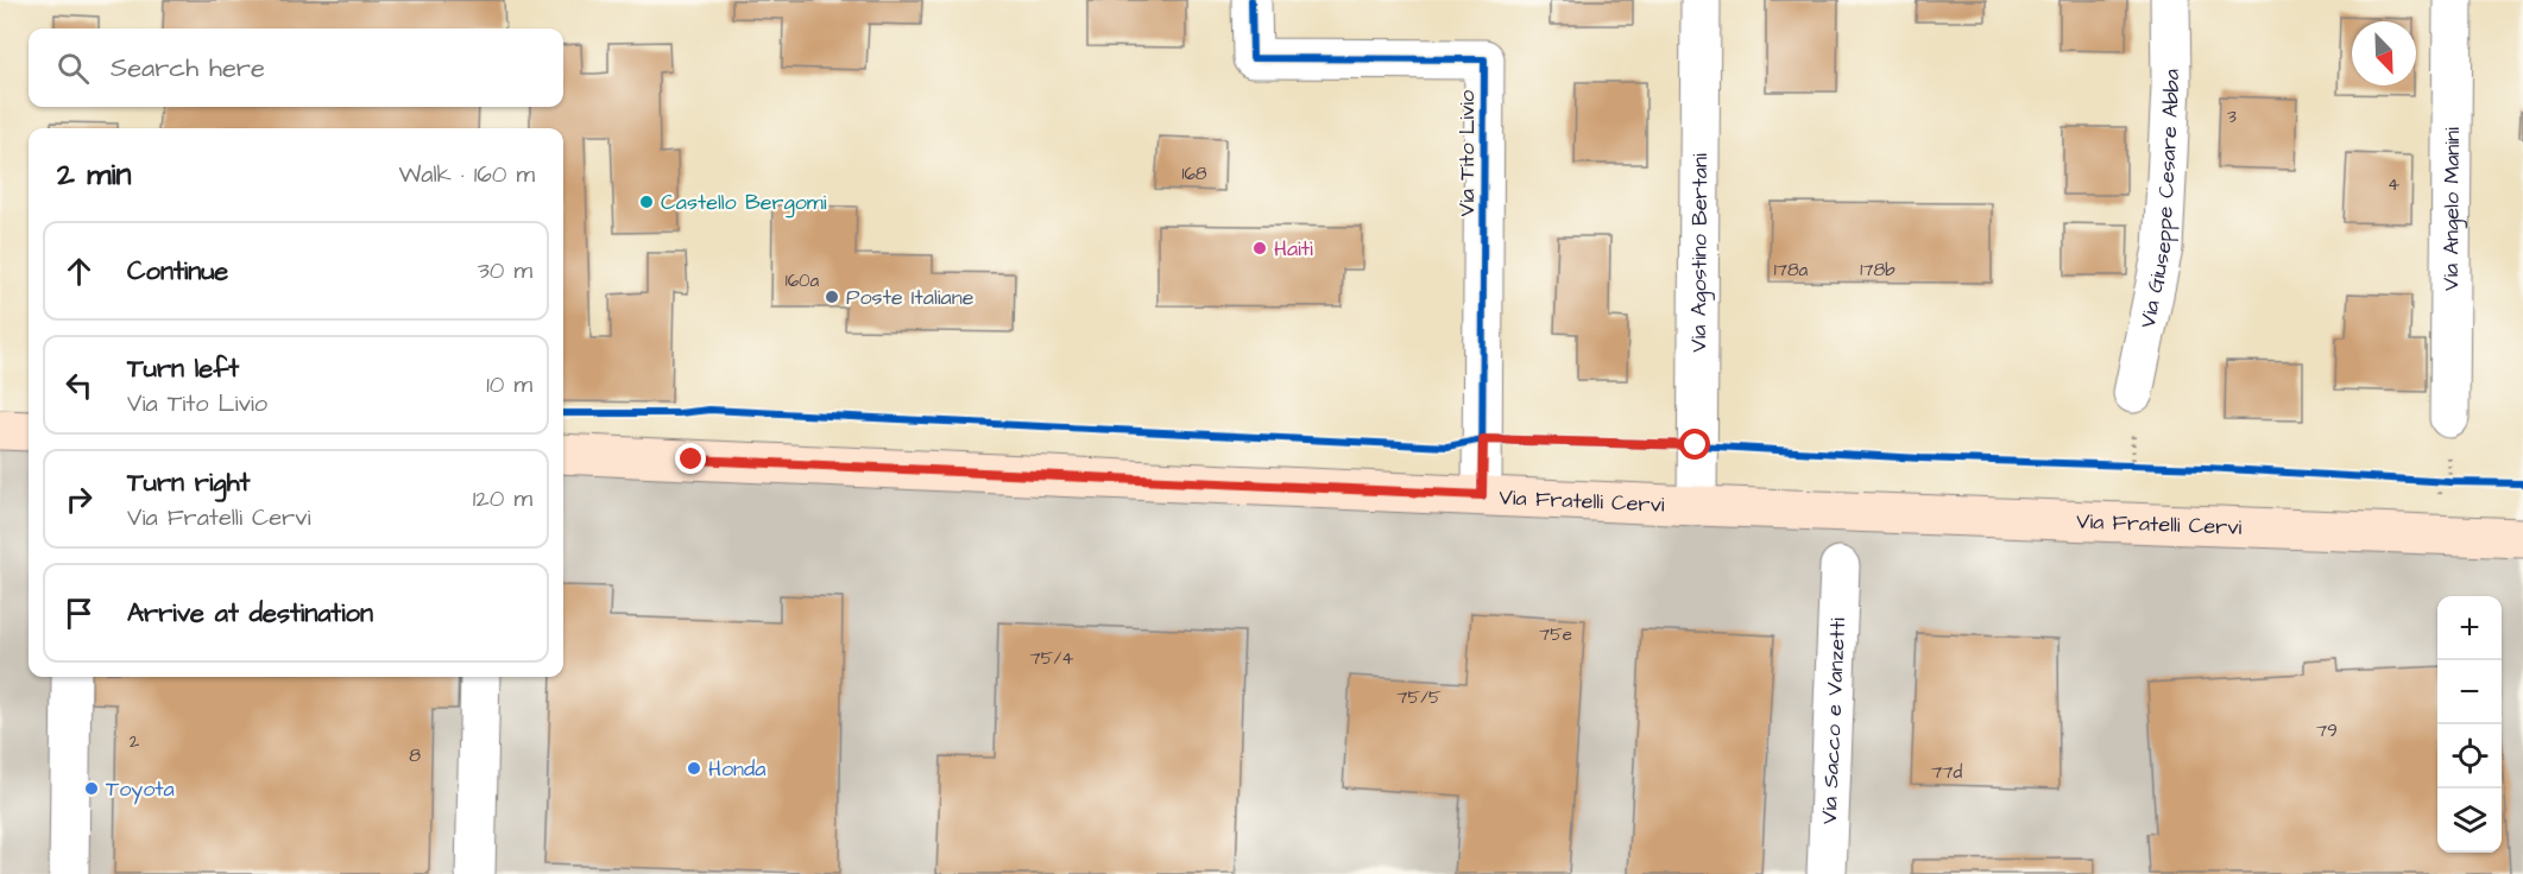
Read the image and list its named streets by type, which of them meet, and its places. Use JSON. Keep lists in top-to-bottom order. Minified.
{"streets":{"main road":["Via Fratelli Cervi"],"street":["Via Tito Livio","Via Giuseppe Cesare Abba","Via Angelo Manini","Via Agostino Bertani","Via Sacco e Vanzetti"]},"crossings":[["Via Tito Livio","Via Fratelli Cervi"],["Via Agostino Bertani","Via Fratelli Cervi"]],"places":["Castello Bergomi","Haiti","Poste Italiane","Honda","Toyota"],"house_numbers":["3","168","4","178a","178b","160a","75e","75/4","75/5","79","2","8","77d"],"north":"bottom right","page":{"search":"Search here","heading":["2 min","Walk · 160 m"],"list":[["Continue","30 m"],["Turn left","Via Tito Livio","10 m"],["Turn right","Via Fratelli Cervi","120 m"],"Arrive at destination"],"map_buttons":["+","−"]}}
